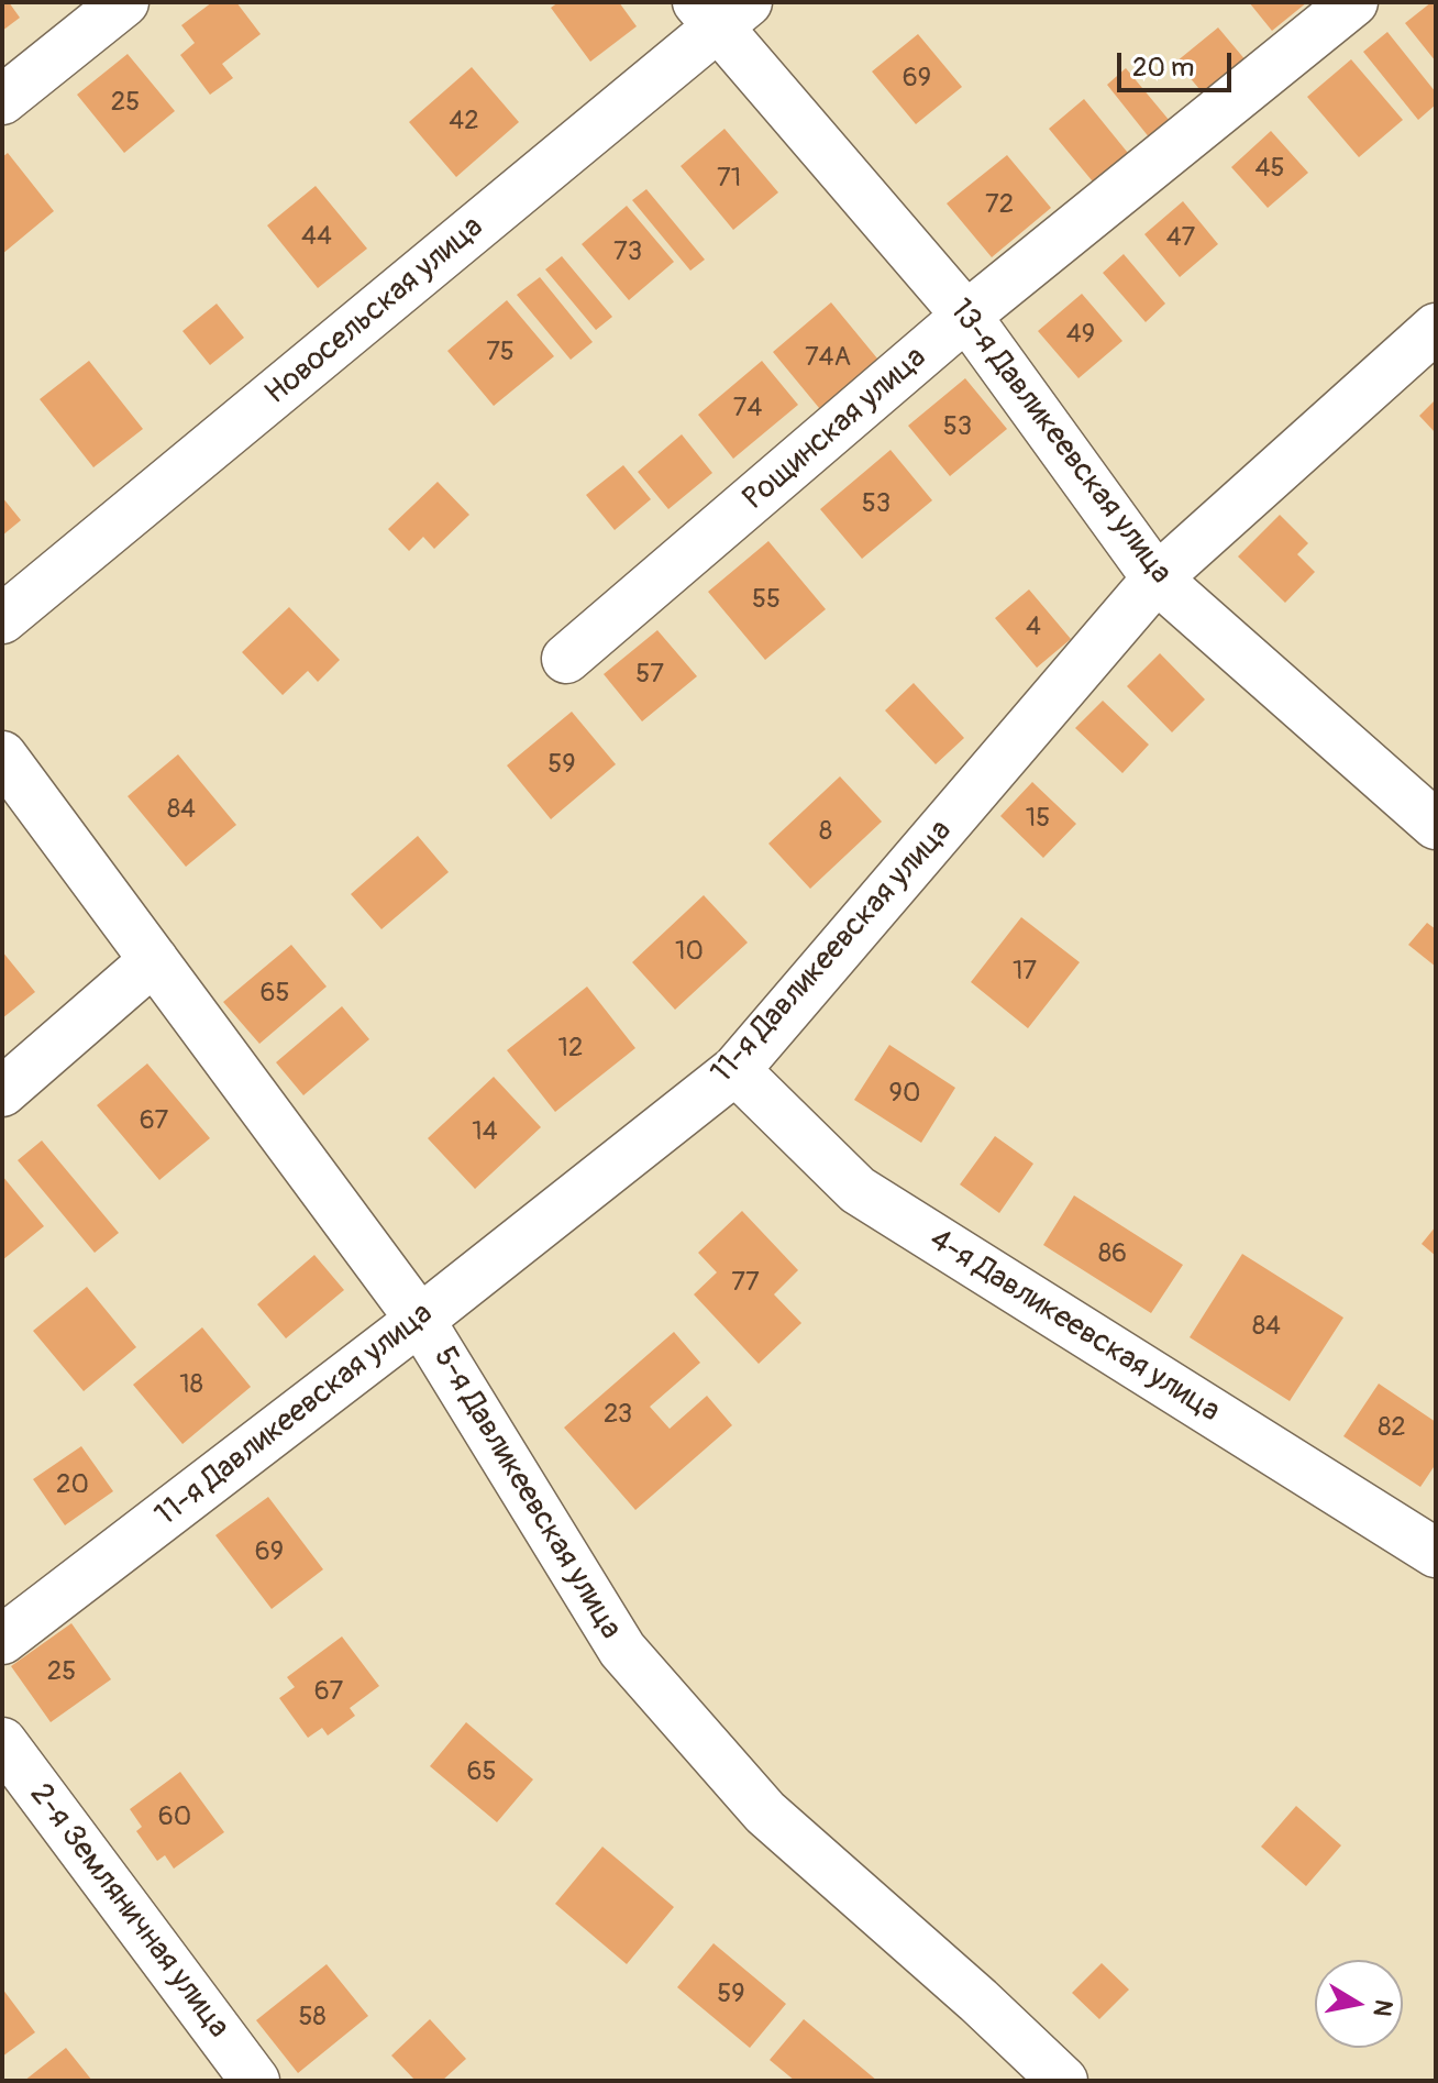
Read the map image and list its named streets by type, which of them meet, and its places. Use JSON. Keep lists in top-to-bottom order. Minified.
{"streets":{"street":["Новосельская улица","Рощинская улица","13-я Давликеевская улица","11-я Давликеевская улица","4-я Давликеевская улица","5-я Давликеевская улица","2-я Земляничная улица"]},"crossings":[["Новосельская улица","13-я Давликеевская улица"],["Рощинская улица","13-я Давликеевская улица"],["13-я Давликеевская улица","11-я Давликеевская улица"],["11-я Давликеевская улица","4-я Давликеевская улица"],["11-я Давликеевская улица","5-я Давликеевская улица"]],"house_numbers":["69","25","42","45","71","72","44","47","73","49","75","74А","74","53","53","55","4","57","59","84","15","8","10","17","65","12","90","67","14","86","77","84","18","23","82","20","69","25","67","65","60","59","58"],"scale_bar":"20 m","north":"right"}
